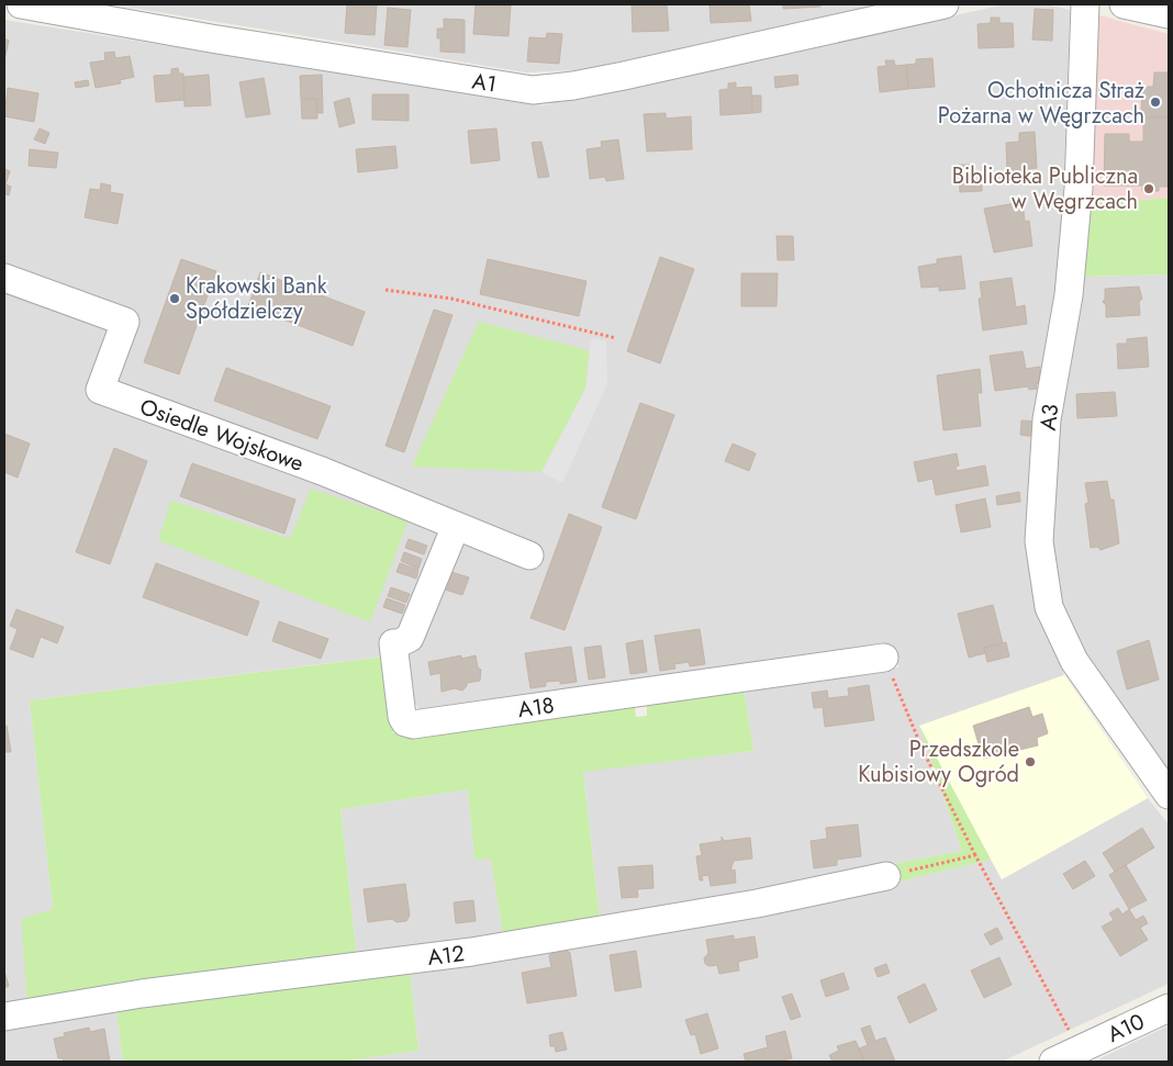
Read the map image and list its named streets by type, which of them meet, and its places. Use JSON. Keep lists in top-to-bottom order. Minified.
{"streets":{"street":["A1","A3","Osiedle Wojskowe","A18","A12","A10"]},"crossings":[["Osiedle Wojskowe","A18"]],"places":["Ochotnicza Straż Pożarna w Węgrzcach","Biblioteka Publiczna w Węgrzcach","Krakowski Bank Spółdzielczy","Przedszkole Kubisiowy Ogród"]}
